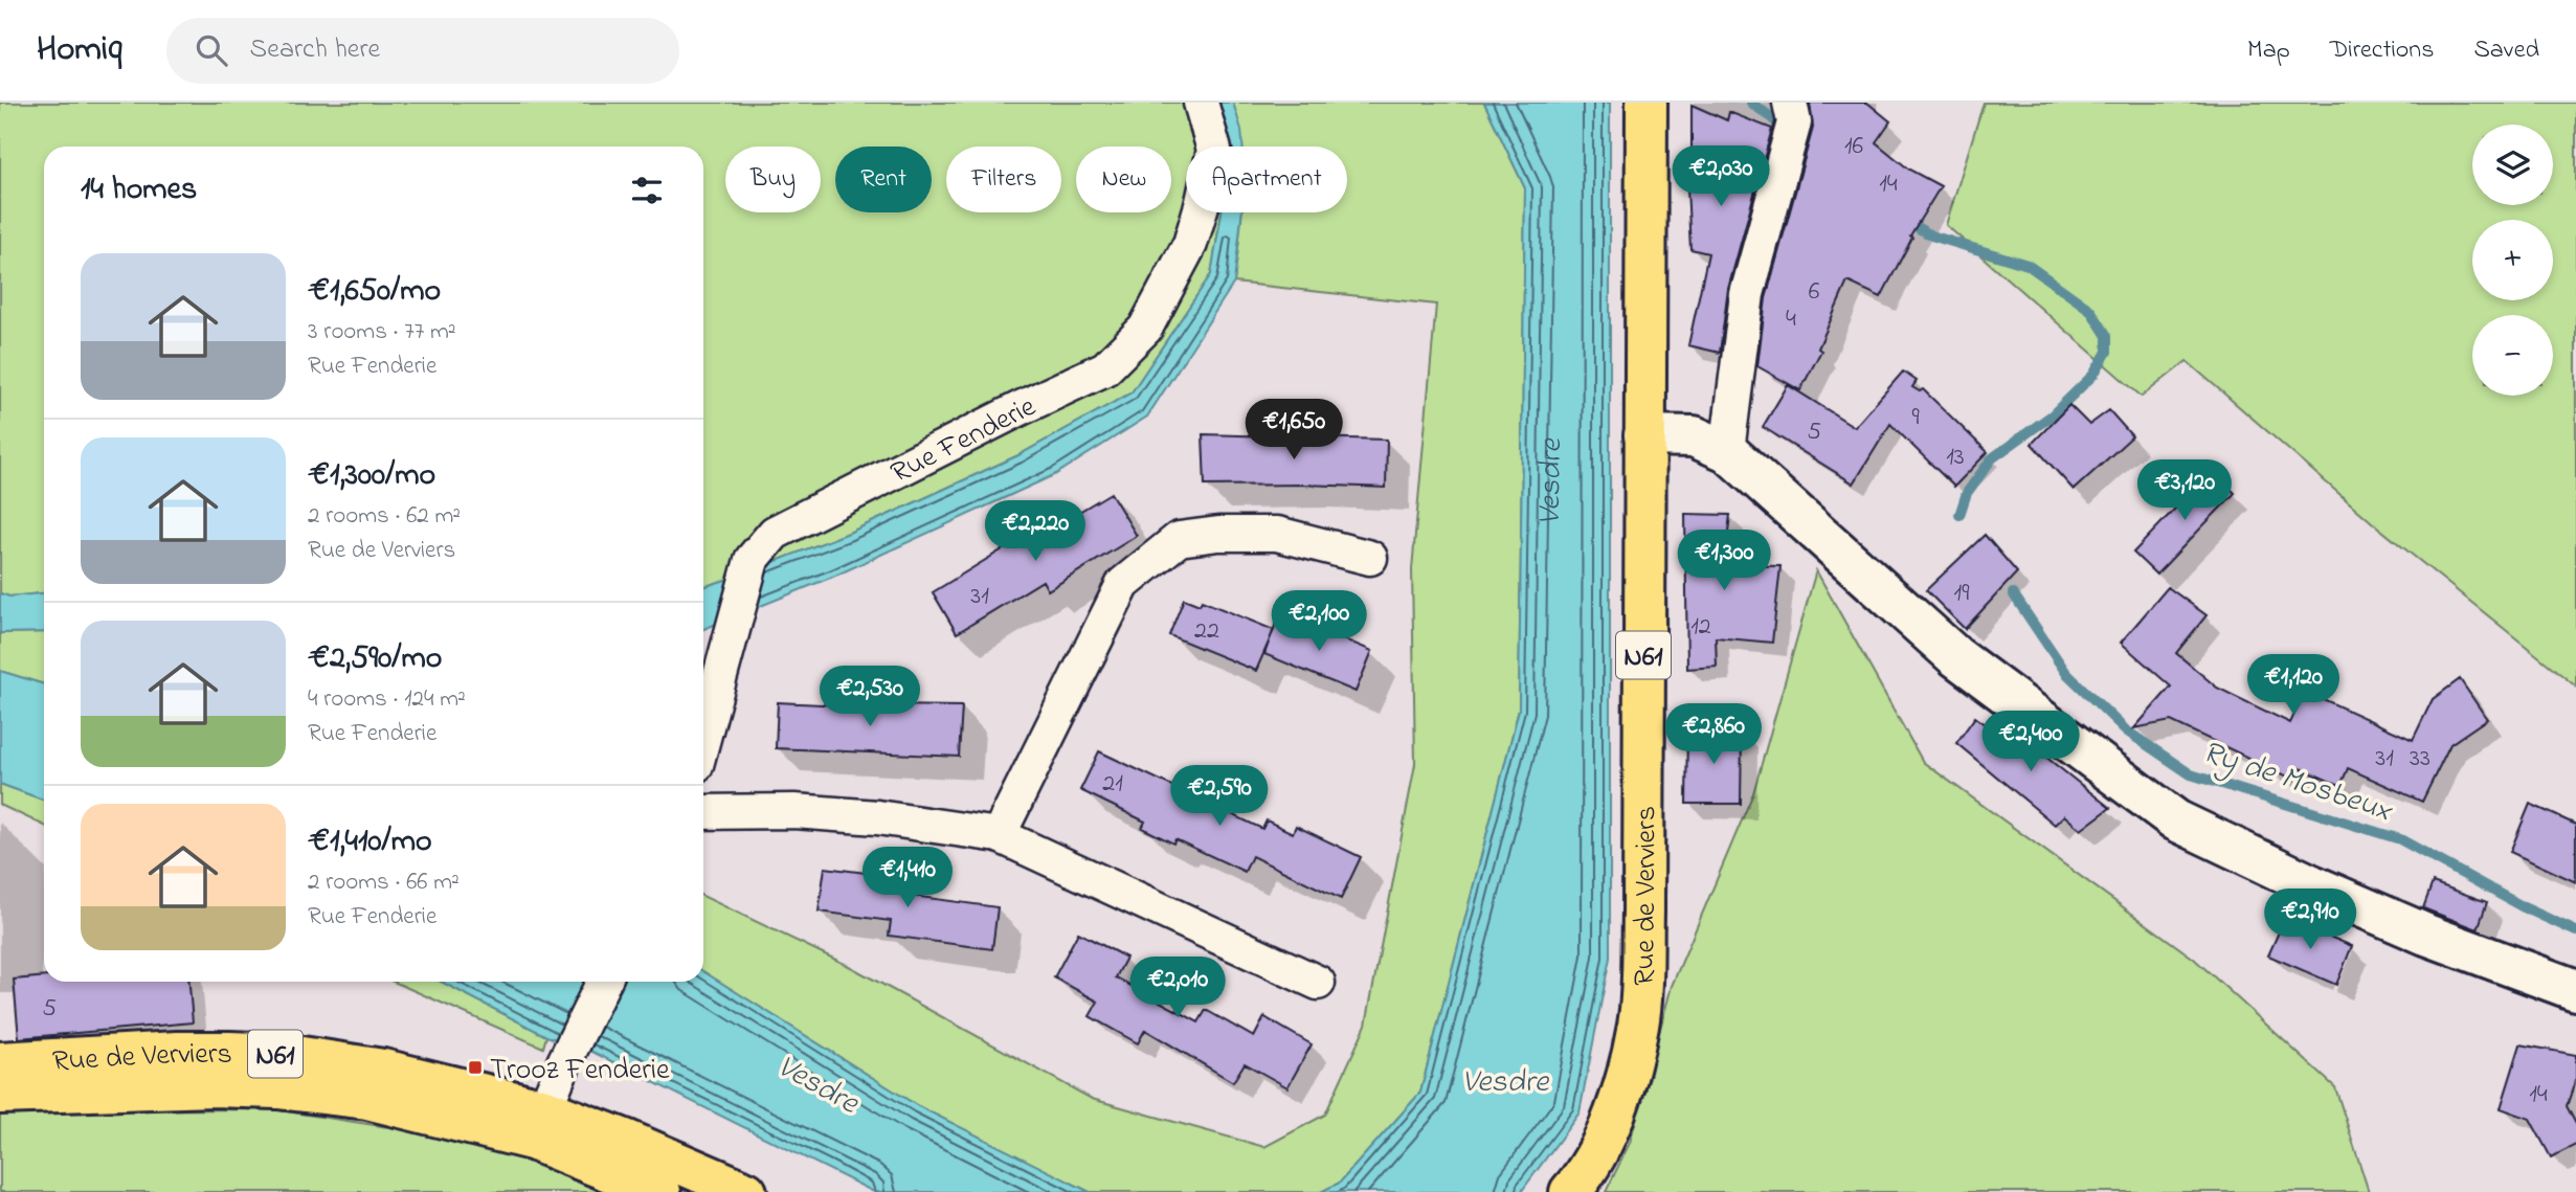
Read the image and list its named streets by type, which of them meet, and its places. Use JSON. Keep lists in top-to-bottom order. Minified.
{"streets":{"main road":["N61","Rue de Verviers"],"street":["Rue Fenderie"]},"water":["Vesdre","Ry de Mosbeux"],"places":{"transit":["Trooz Fenderie"]},"house_numbers":["16","14","6","4","9","5","13","19","31","12","22","31","33","21","5","14"],"page":{"header":"Homiq","search":"Search here","nav":["Map","Directions","Saved"],"map_buttons":["+","−"],"price":["€2,030","€1,650","€3,120","€2,220","€1,300","€2,100","€1,120","€2,530","€2,860","€2,400","€2,590","€1,410","€2,910","€2,010"],"chip":["Buy","Rent","Filters","New","Apartment"],"heading":"14 homes","list":[{"name":"€1,650/mo","note":"3 rooms · 77 m² · Rue Fenderie"},{"name":"€1,300/mo","note":"2 rooms · 62 m² · Rue de Verviers"},{"name":"€2,590/mo","note":"4 rooms · 124 m² · Rue Fenderie"},{"name":"€1,410/mo","note":"2 rooms · 66 m² · Rue Fenderie"}]}}
